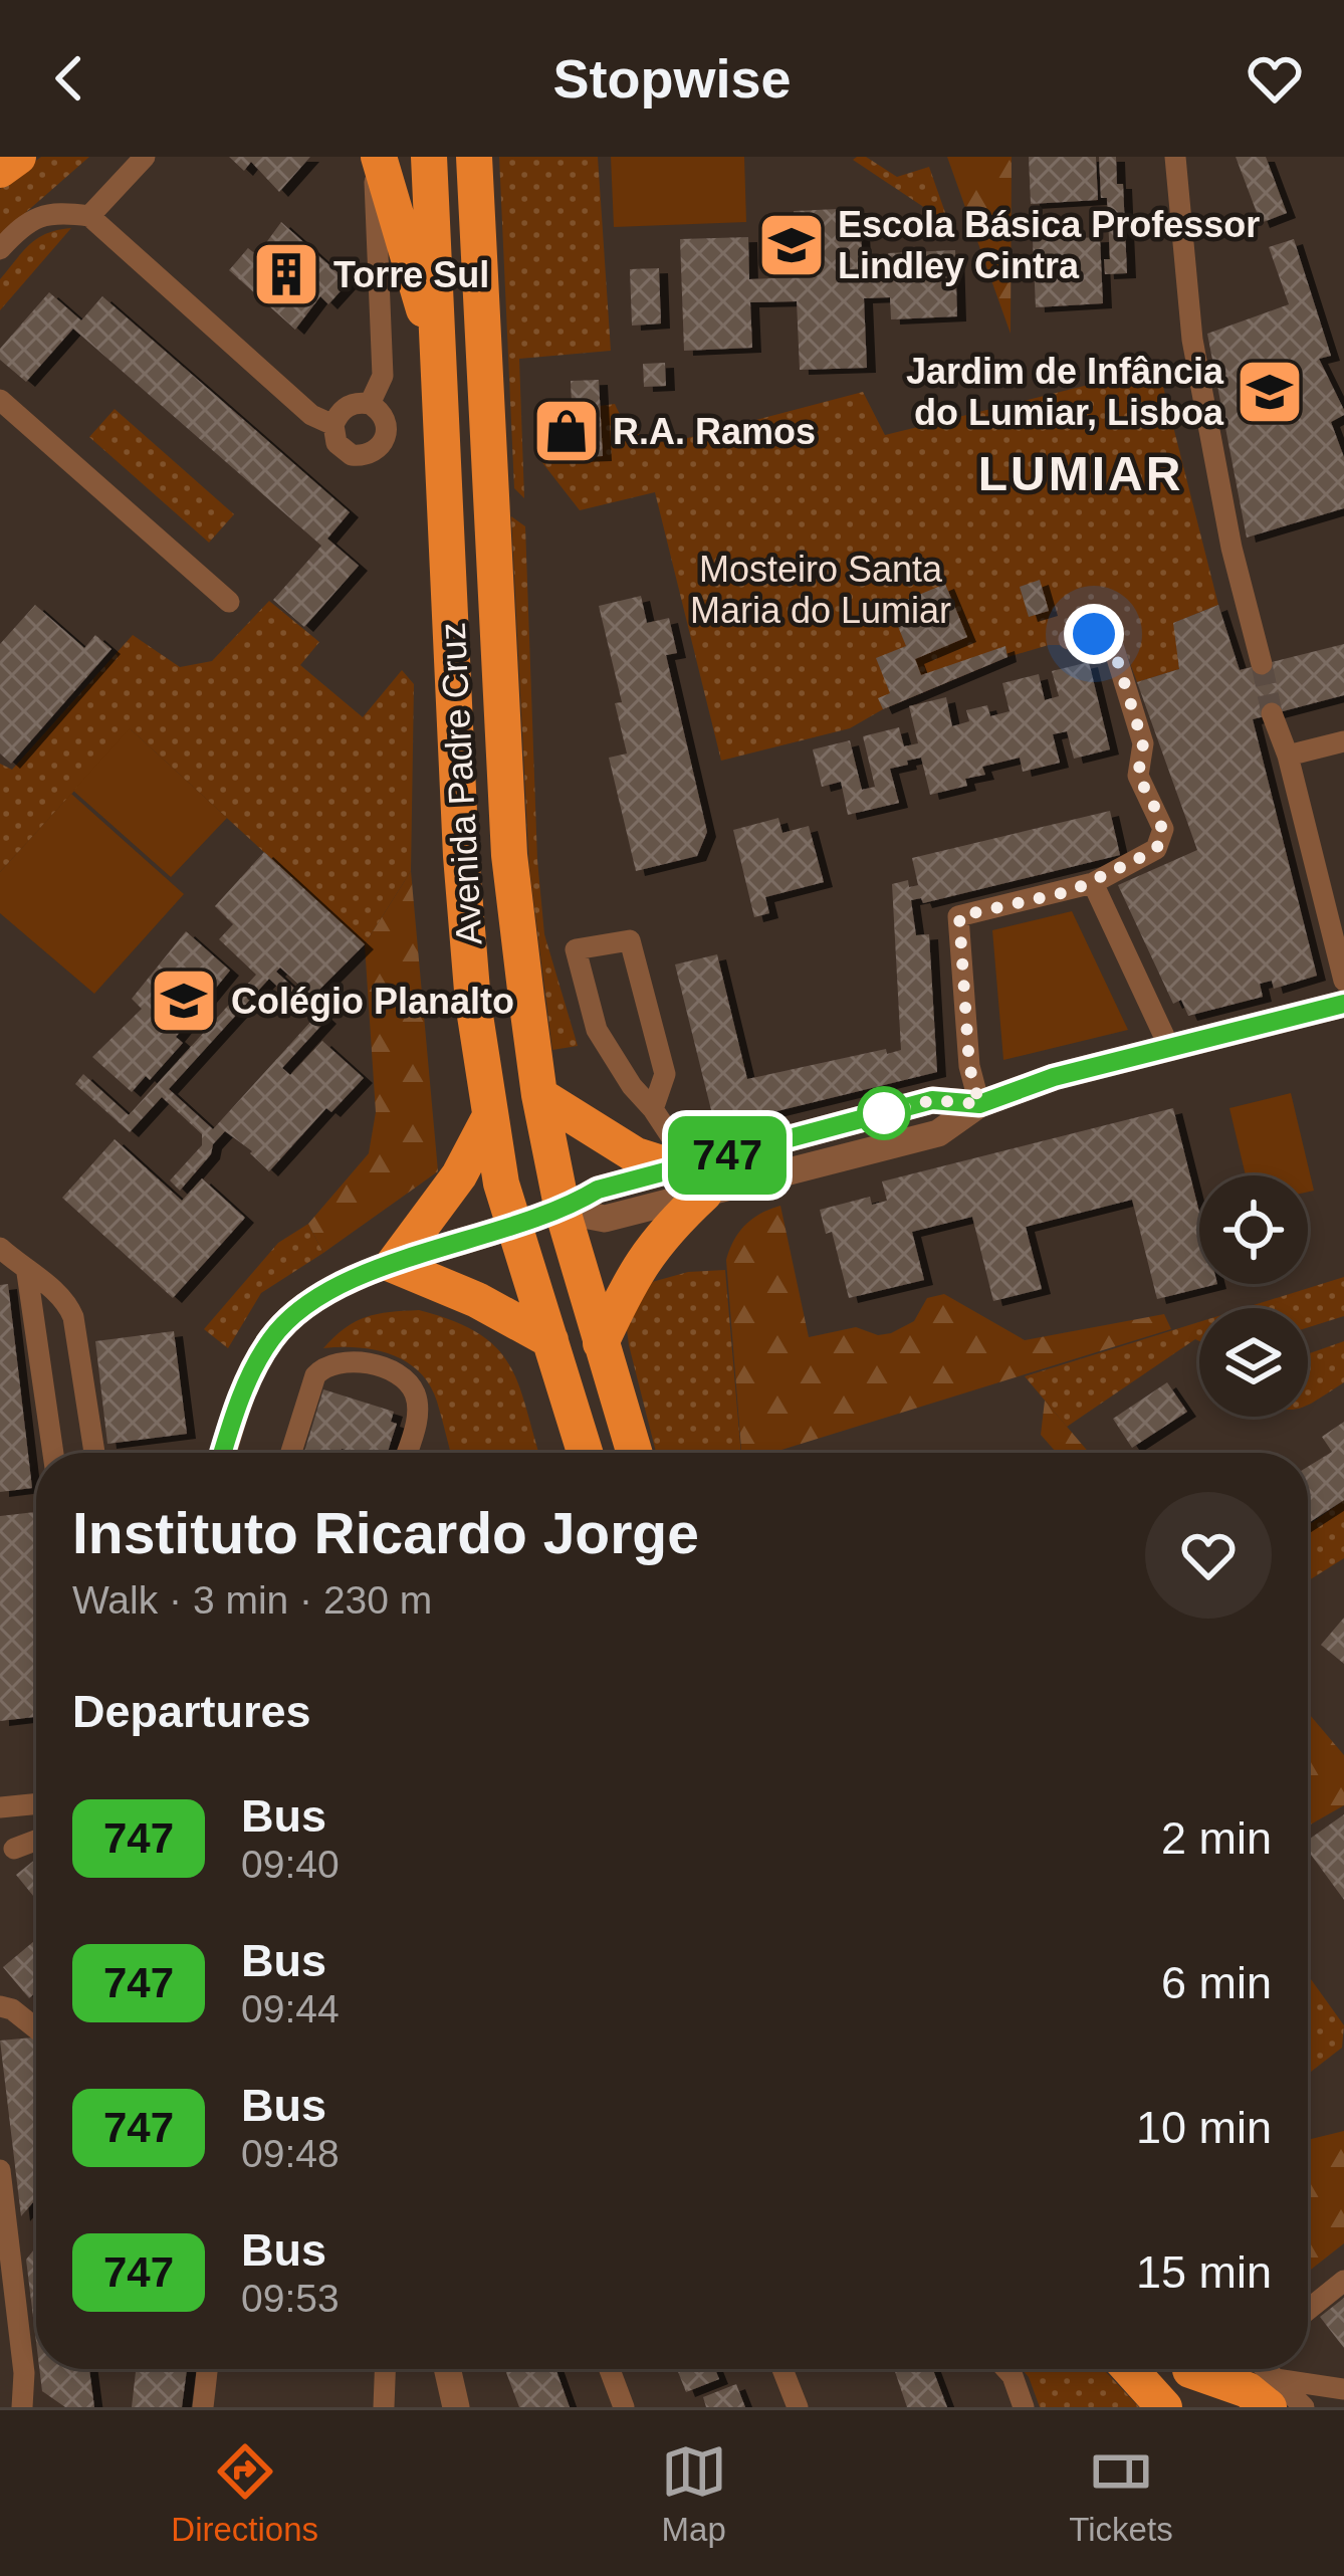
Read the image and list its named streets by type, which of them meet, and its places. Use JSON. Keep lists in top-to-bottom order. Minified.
{"streets":{"highway":["Avenida Padre Cruz"]},"districts":["LUMIAR"],"parks":["Mosteiro Santa Maria do Lumiar"],"places":{"school or university":["Escola Básica Professor Lindley Cintra","Jardim de Infância do Lumiar, Lisboa","Colégio Planalto"],"building":["Torre Sul"],"shop":["R.A. Ramos"]},"lines":["bus line 747"],"page":{"header":"Stopwise","on_map":"747","heading":[["Instituto Ricardo Jorge","Walk · 3 min · 230 m"],"Departures"],"list":[{"mark":"747","name":"Bus","note":"09:40","value":"2 min"},{"mark":"747","name":"Bus","note":"09:44","value":"6 min"},{"mark":"747","name":"Bus","note":"09:48","value":"10 min"},{"mark":"747","name":"Bus","note":"09:53","value":"15 min"}],"tabs":["Directions","Map","Tickets"]}}
